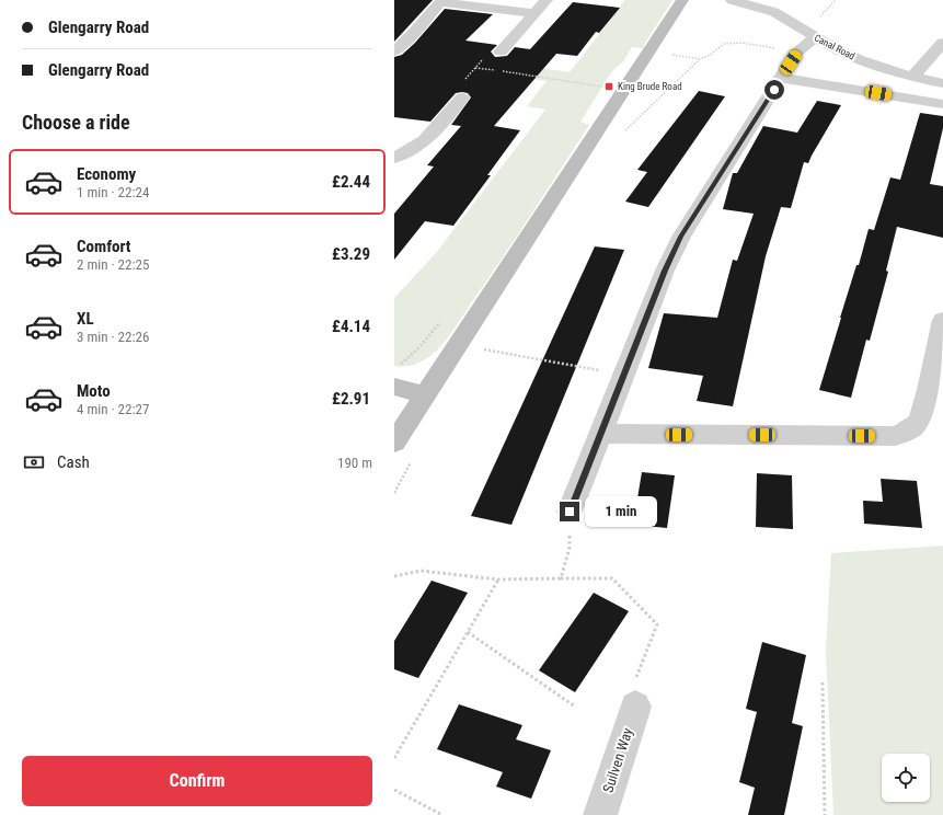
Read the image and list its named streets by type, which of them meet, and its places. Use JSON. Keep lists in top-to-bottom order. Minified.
{"streets":{"street":["Canal Road","Suilven Way"]},"places":{"transit":["King Brude Road"]},"page":{"banner":["Glengarry Road","Glengarry Road"],"heading":"Choose a ride","list":[{"name":"Economy","note":"1 min · 22:24","value":"£2.44"},{"name":"Comfort","note":"2 min · 22:25","value":"£3.29"},{"name":"XL","note":"3 min · 22:26","value":"£4.14"},{"name":"Moto","note":"4 min · 22:27","value":"£2.91"}],"pay":["Cash","190 m"],"bubble":"1 min","buttons":"Confirm"}}
